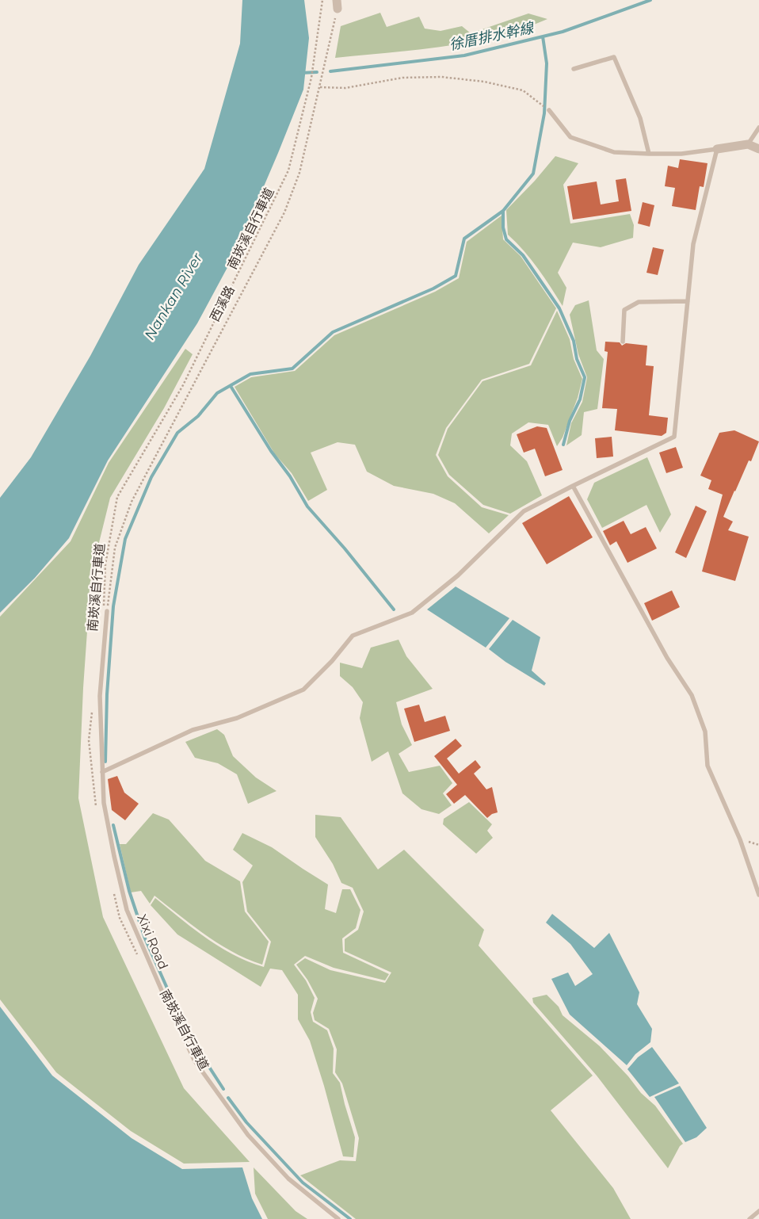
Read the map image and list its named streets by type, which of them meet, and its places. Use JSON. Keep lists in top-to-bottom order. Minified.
{"streets":{"lane":["Xixi Road"],"path":["南崁溪自行車道","西溪路"]},"crossings":[["南崁溪自行車道","西溪路"],["南崁溪自行車道","Xixi Road"],["西溪路","Xixi Road"]],"water":["徐厝排水幹線","Nankan River"]}
